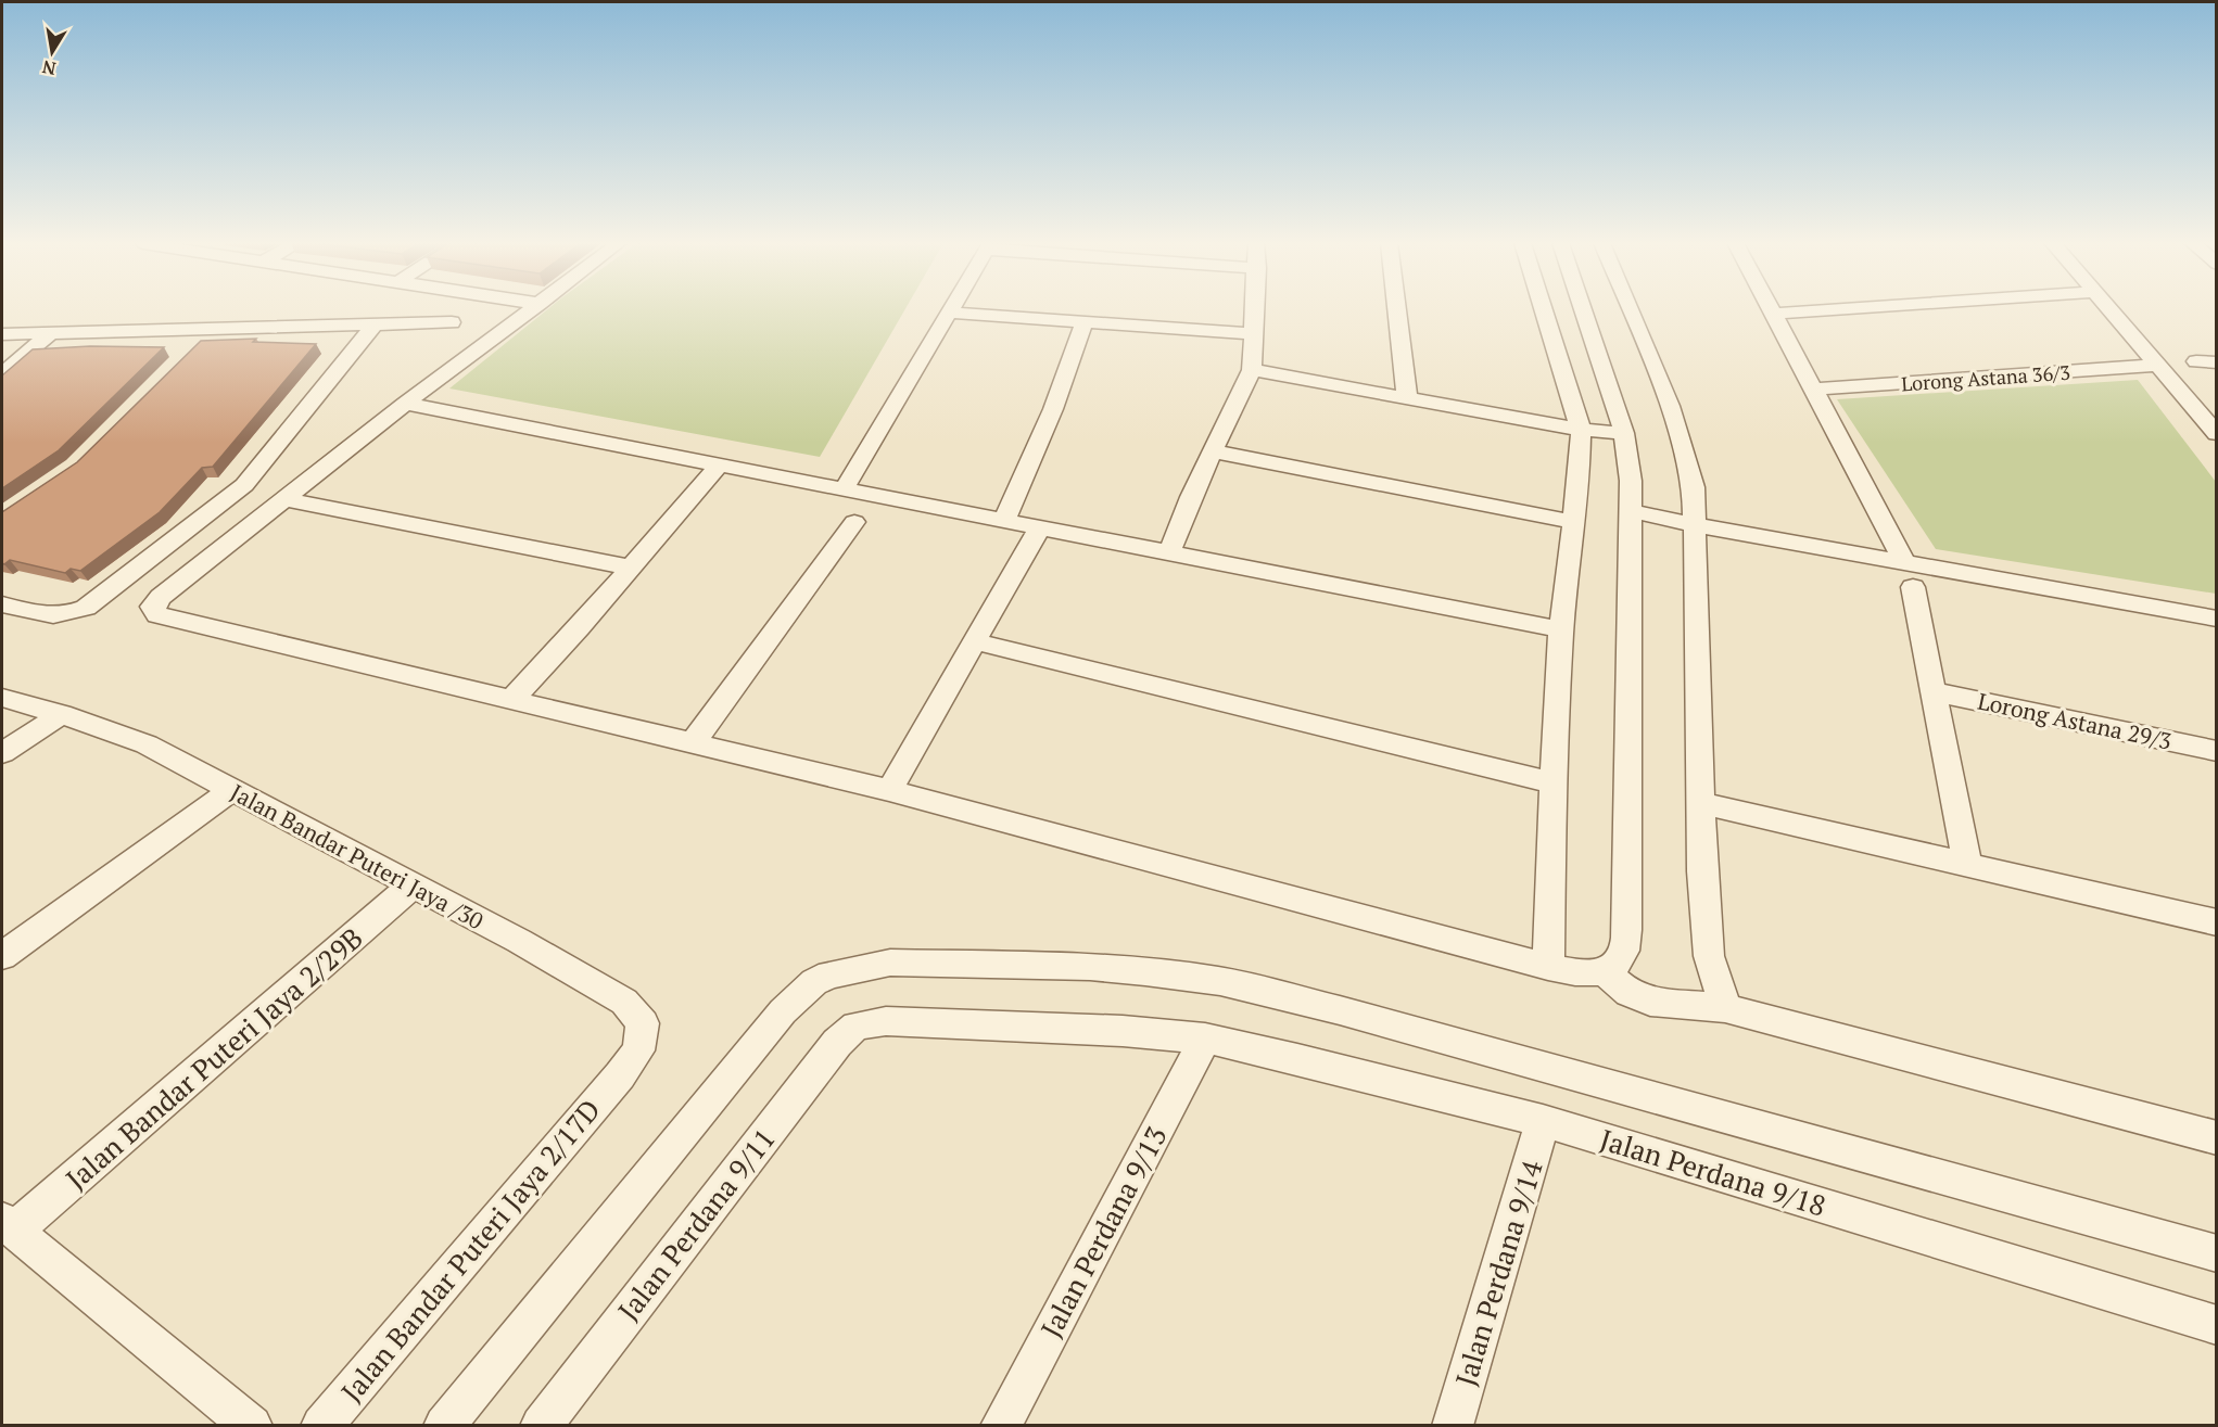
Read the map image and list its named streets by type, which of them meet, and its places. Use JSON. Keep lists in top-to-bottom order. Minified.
{"streets":{"street":["Lorong Astana 36/3","Lorong Astana 29/3","Jalan Bandar Puteri Jaya /30","Jalan Bandar Puteri Jaya 2/29B","Jalan Perdana 9/18","Jalan Perdana 9/11","Jalan Perdana 9/13","Jalan Bandar Puteri Jaya 2/17D","Jalan Perdana 9/14"]},"crossings":[["Jalan Bandar Puteri Jaya /30","Jalan Bandar Puteri Jaya 2/29B"],["Jalan Bandar Puteri Jaya /30","Jalan Bandar Puteri Jaya 2/17D"],["Jalan Perdana 9/18","Jalan Perdana 9/11"],["Jalan Perdana 9/18","Jalan Perdana 9/13"],["Jalan Perdana 9/18","Jalan Perdana 9/14"]],"north":"bottom"}
